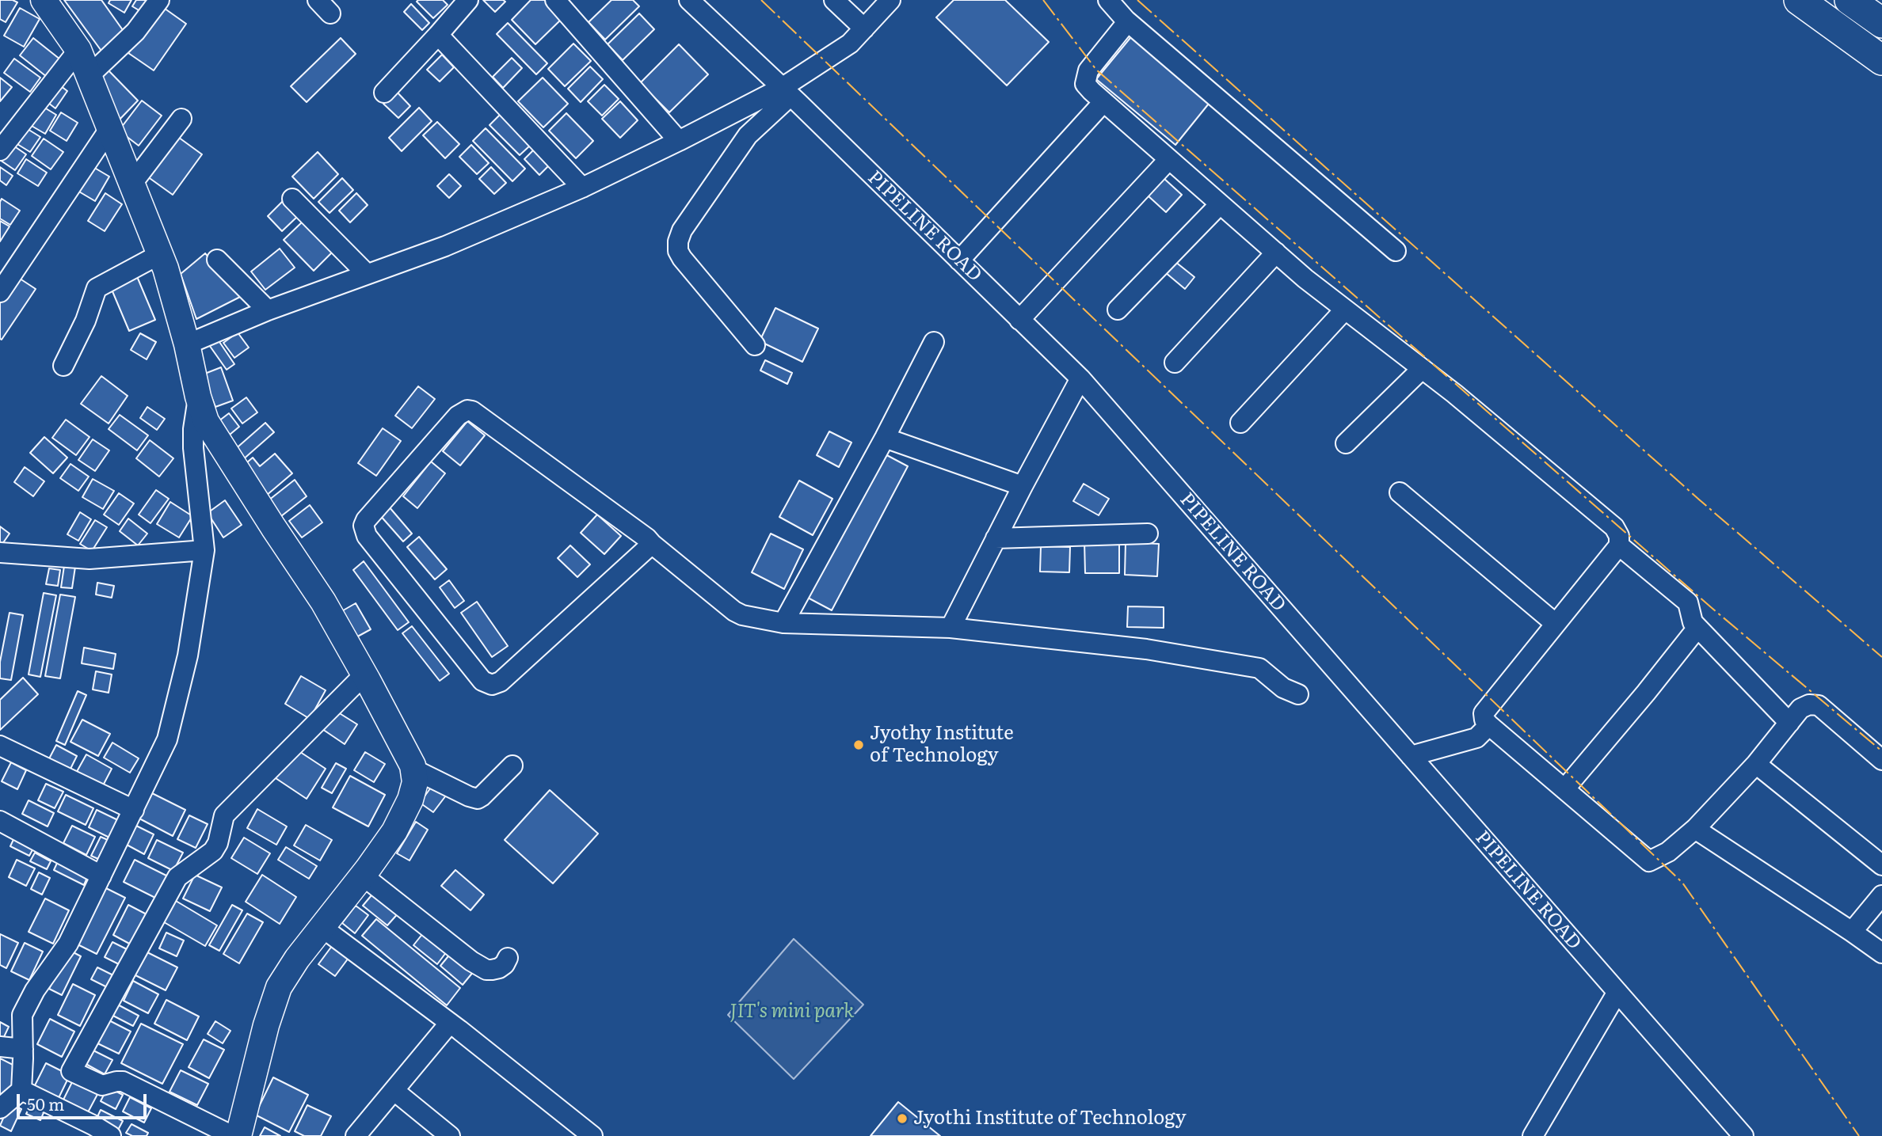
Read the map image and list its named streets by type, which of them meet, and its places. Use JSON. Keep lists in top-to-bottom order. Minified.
{"streets":{"street":["PIPELINE ROAD"]},"parks":["JIT's mini park"],"places":["Jyothy Institute of Technology","Jyothi Institute of Technology"],"scale_bar":"50 m"}
